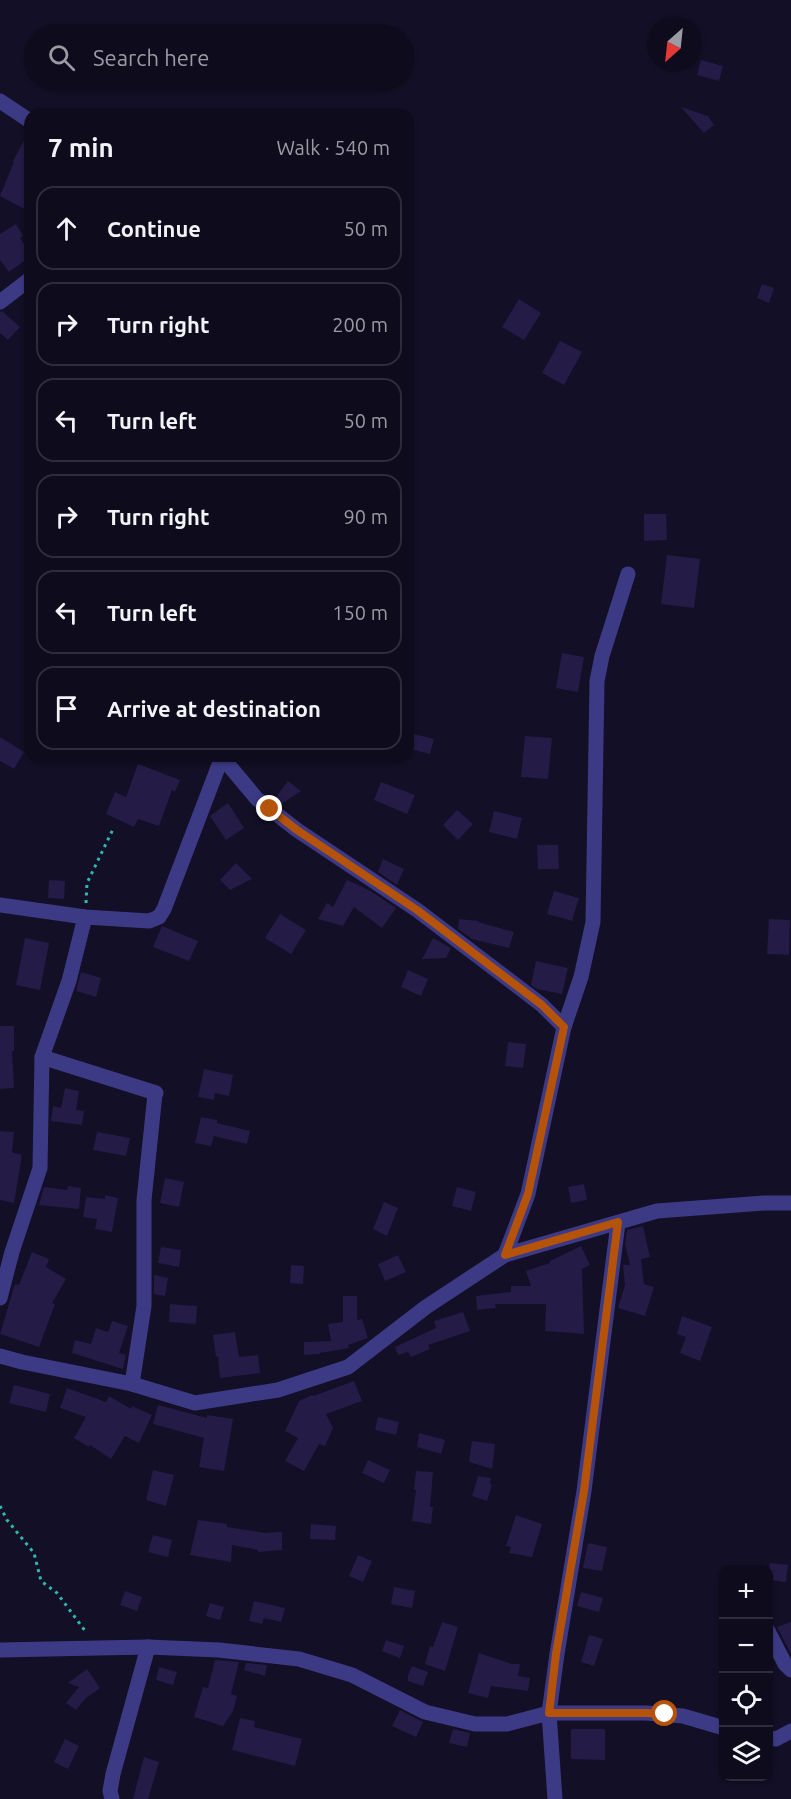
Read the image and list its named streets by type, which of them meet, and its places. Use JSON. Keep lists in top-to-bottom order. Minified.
{"north":"bottom left","page":{"search":"Search here","heading":["7 min","Walk · 540 m"],"list":[["Continue","50 m"],["Turn right","200 m"],["Turn left","50 m"],["Turn right","90 m"],["Turn left","150 m"],"Arrive at destination"],"map_buttons":["+","−"]}}
